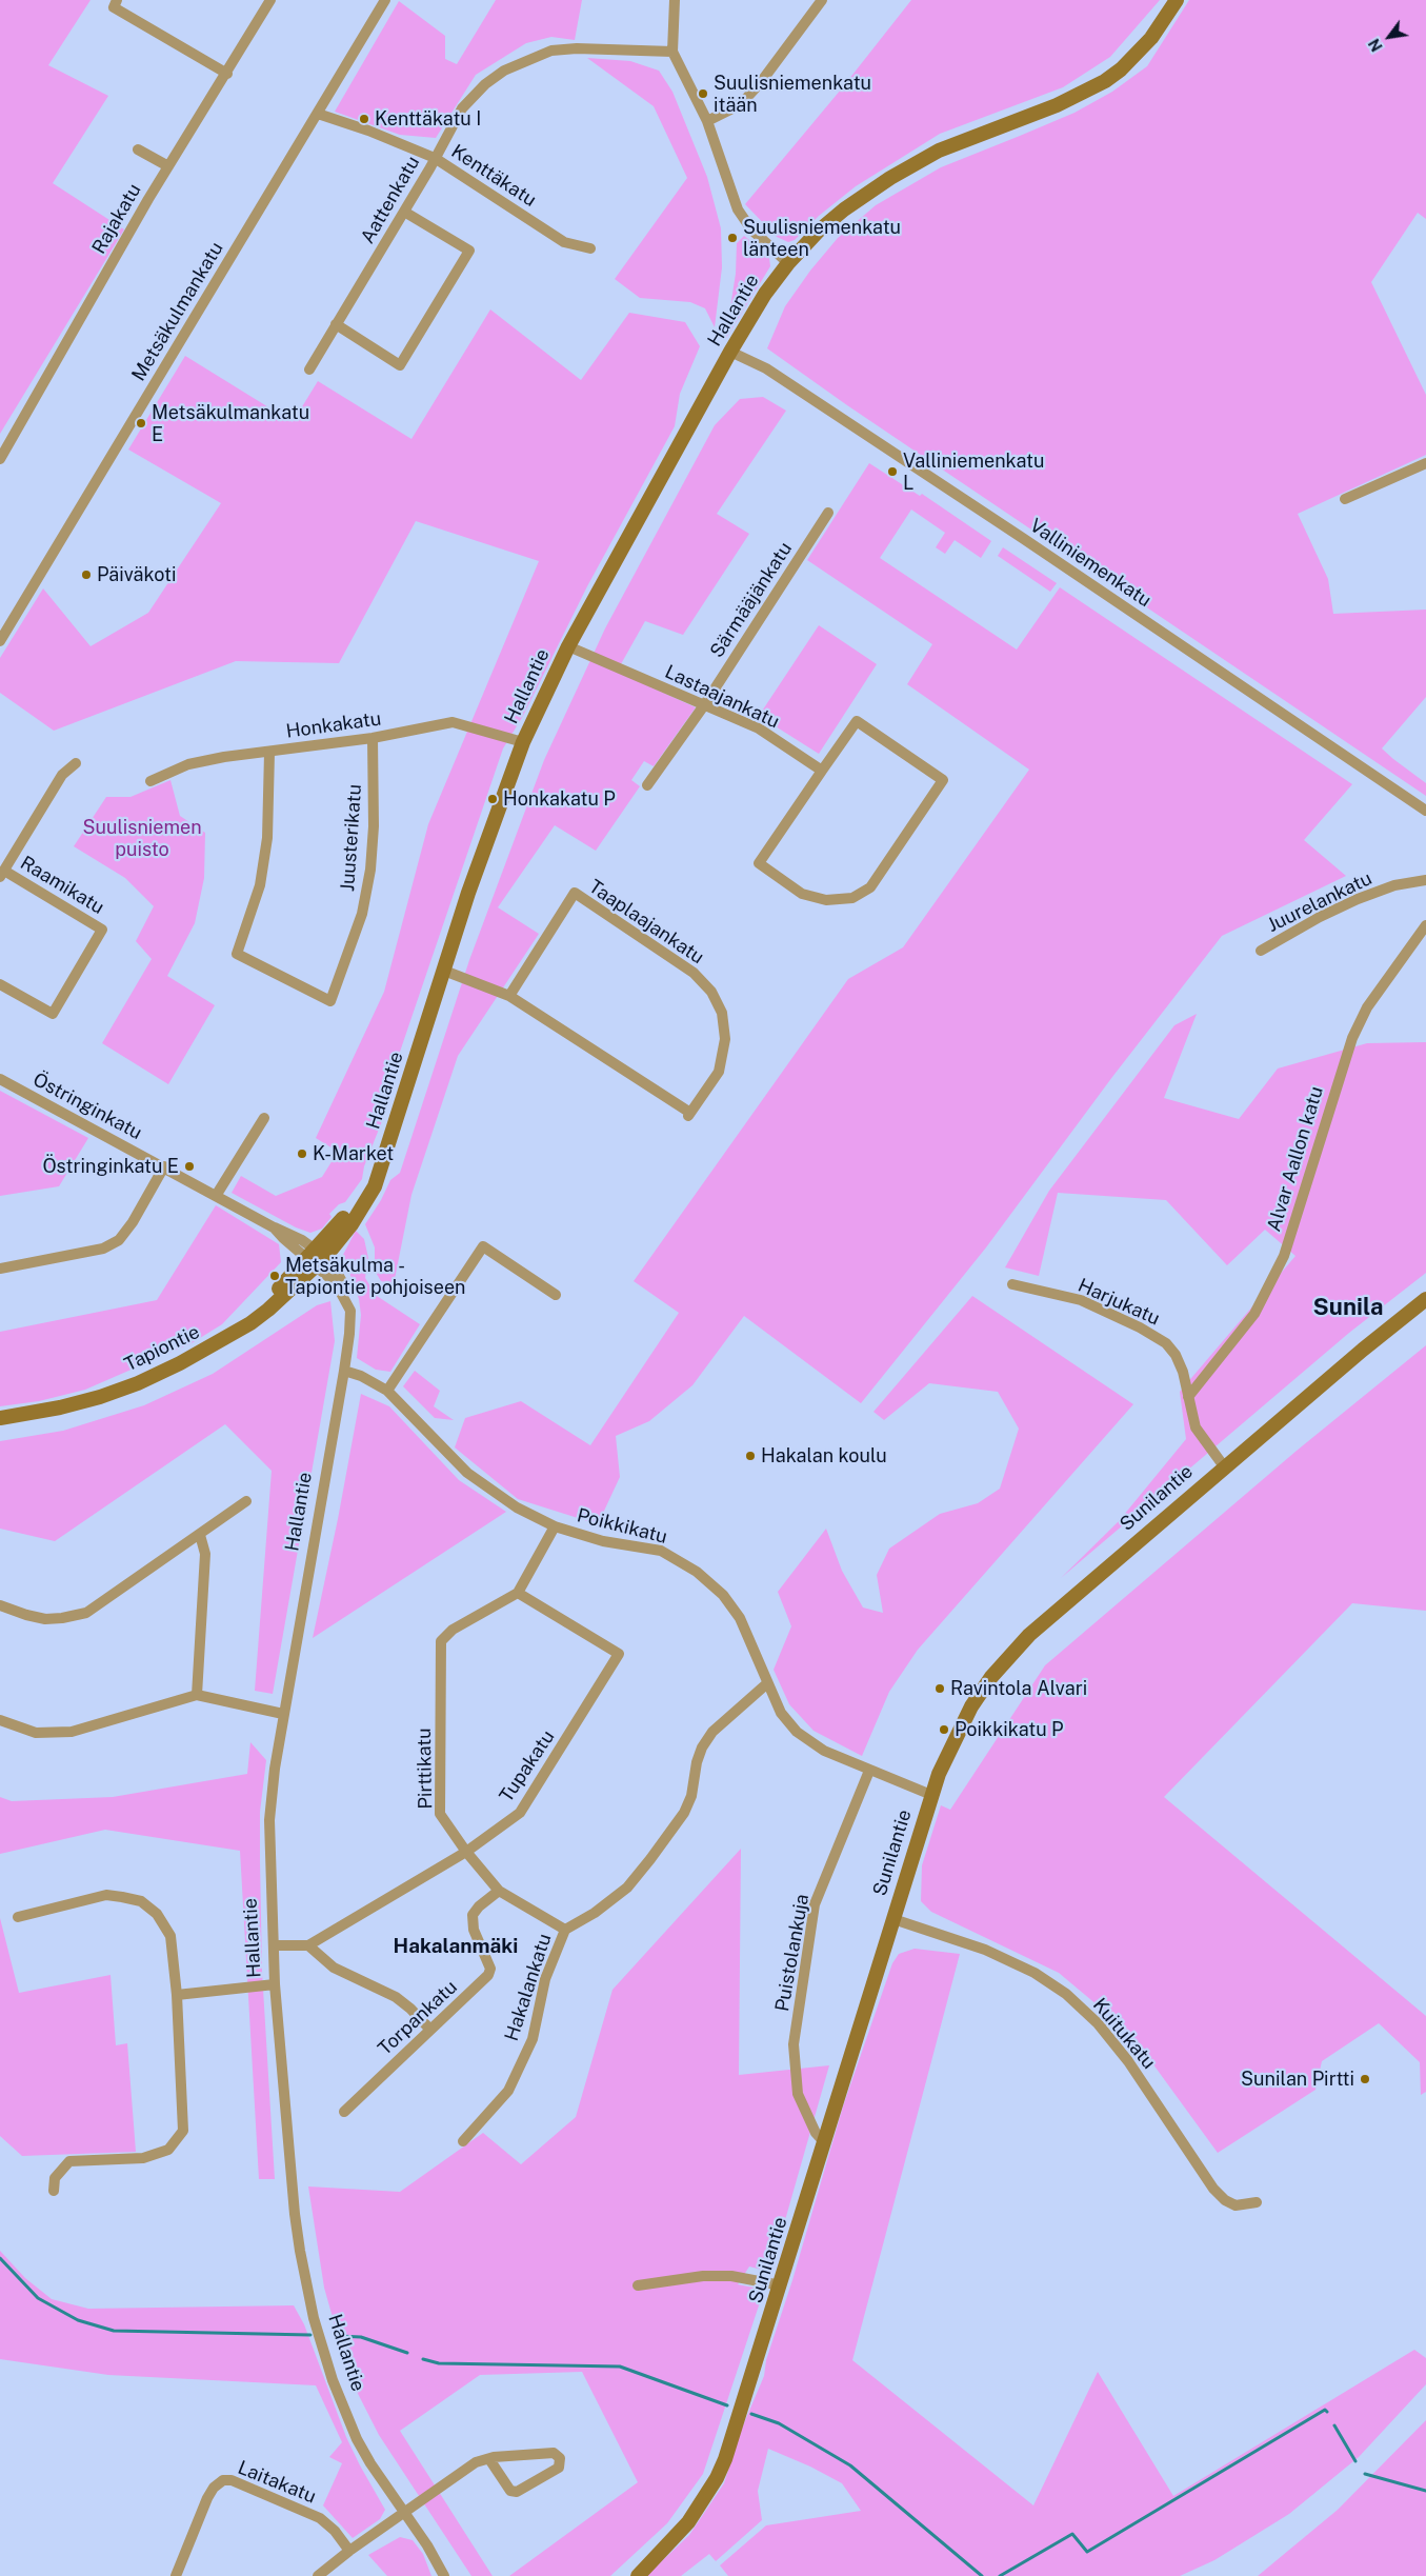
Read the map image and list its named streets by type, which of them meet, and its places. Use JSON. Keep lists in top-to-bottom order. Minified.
{"streets":{"street":["Kenttäkatu","Aattenkatu","Rajakatu","Hallantie","Metsäkulmankatu","Valliniemenkatu","Särmääjänkatu","Lastaajankatu","Honkakatu","Juusterikatu","Raamikatu","Juurelankatu","Taaplaajankatu","Östringinkatu","Alvar Aallon katu","Harjukatu","Tapiontie","Sunilantie","Poikkikatu","Tupakatu","Pirttikatu","Puistolankuja","Hakalankatu","Torpankatu","Kuitukatu","Laitakatu"]},"crossings":[["Kenttäkatu","Aattenkatu"],["Kenttäkatu","Metsäkulmankatu"],["Hallantie","Valliniemenkatu"],["Hallantie","Lastaajankatu"],["Hallantie","Honkakatu"],["Hallantie","Taaplaajankatu"],["Hallantie","Östringinkatu"],["Hallantie","Tapiontie"],["Hallantie","Poikkikatu"],["Särmääjänkatu","Lastaajankatu"],["Honkakatu","Juusterikatu"],["Östringinkatu","Tapiontie"],["Alvar Aallon katu","Harjukatu"],["Harjukatu","Sunilantie"],["Sunilantie","Poikkikatu"],["Sunilantie","Puistolankuja"],["Sunilantie","Kuitukatu"],["Poikkikatu","Puistolankuja"],["Poikkikatu","Hakalankatu"],["Tupakatu","Pirttikatu"],["Pirttikatu","Hakalankatu"],["Pirttikatu","Torpankatu"]],"districts":["Sunila","Hakalanmäki"],"parks":["Suulisniemen puisto"],"places":["Suulisniemenkatu itään","Kenttäkatu I","Suulisniemenkatu länteen","Metsäkulmankatu E","Valliniemenkatu L","Päiväkoti","Honkakatu P","K-Market","Östringinkatu E","Metsäkulma - Tapiontie pohjoiseen","Hakalan koulu","Ravintola Alvari","Poikkikatu P","Sunilan Pirtti"],"north":"bottom left"}
